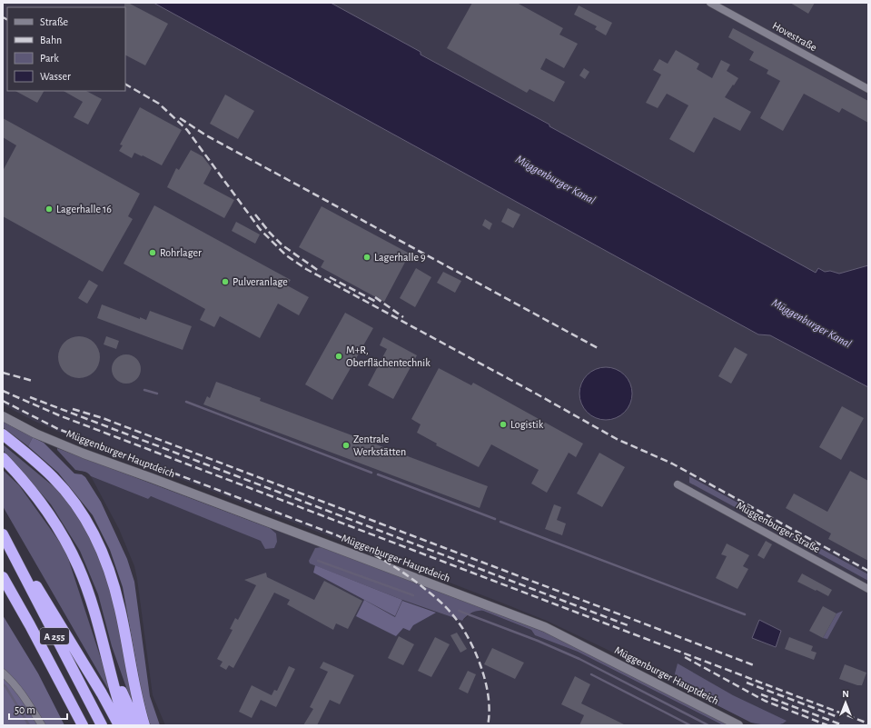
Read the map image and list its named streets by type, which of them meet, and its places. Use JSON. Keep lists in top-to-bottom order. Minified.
{"streets":{"highway":["A 255"],"street":["Hovestraße","Müggenburger Hauptdeich","Müggenburger Straße"]},"water":["Müggenburger Kanal"],"places":["Lagerhalle 16","Rohrlager","Lagerhalle 9","Pulveranlage","M+R, Oberflächentechnik","Logistik","Zentrale Werkstätten"],"legend":["Straße","Bahn","Park","Wasser"],"scale_bar":"50 m","north":"top"}
